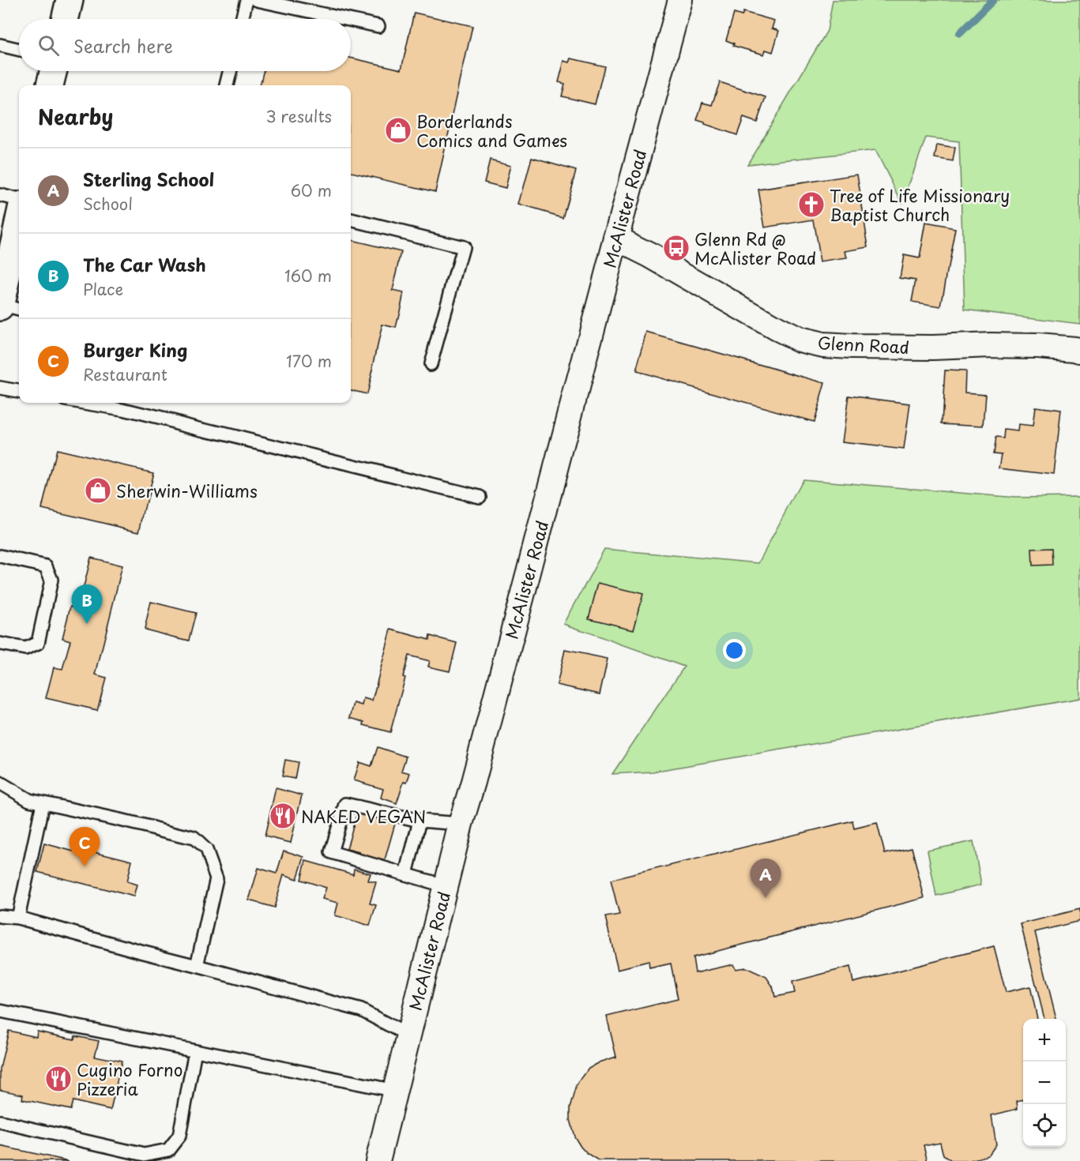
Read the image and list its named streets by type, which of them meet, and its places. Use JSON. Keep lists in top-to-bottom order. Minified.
{"streets":{"street":["McAlister Road","Glenn Road"]},"crossings":[["McAlister Road","Glenn Road"]],"places":{"shop":["Borderlands Comics and Games","Sherwin-Williams"],"church":["Tree of Life Missionary Baptist Church"],"bus stop":["Glenn Rd @ McAlister Road"],"restaurant":["NAKED VEGAN","Cugino Forno Pizzeria"]},"page":{"search":"Search here","heading":["Nearby","3 results"],"list":[{"mark":"A","name":"Sterling School","note":"School","value":"60 m"},{"mark":"B","name":"The Car Wash","note":"Place","value":"160 m"},{"mark":"C","name":"Burger King","note":"Restaurant","value":"170 m"}],"pins":["B","C","A"],"map_buttons":["+","−"]}}
